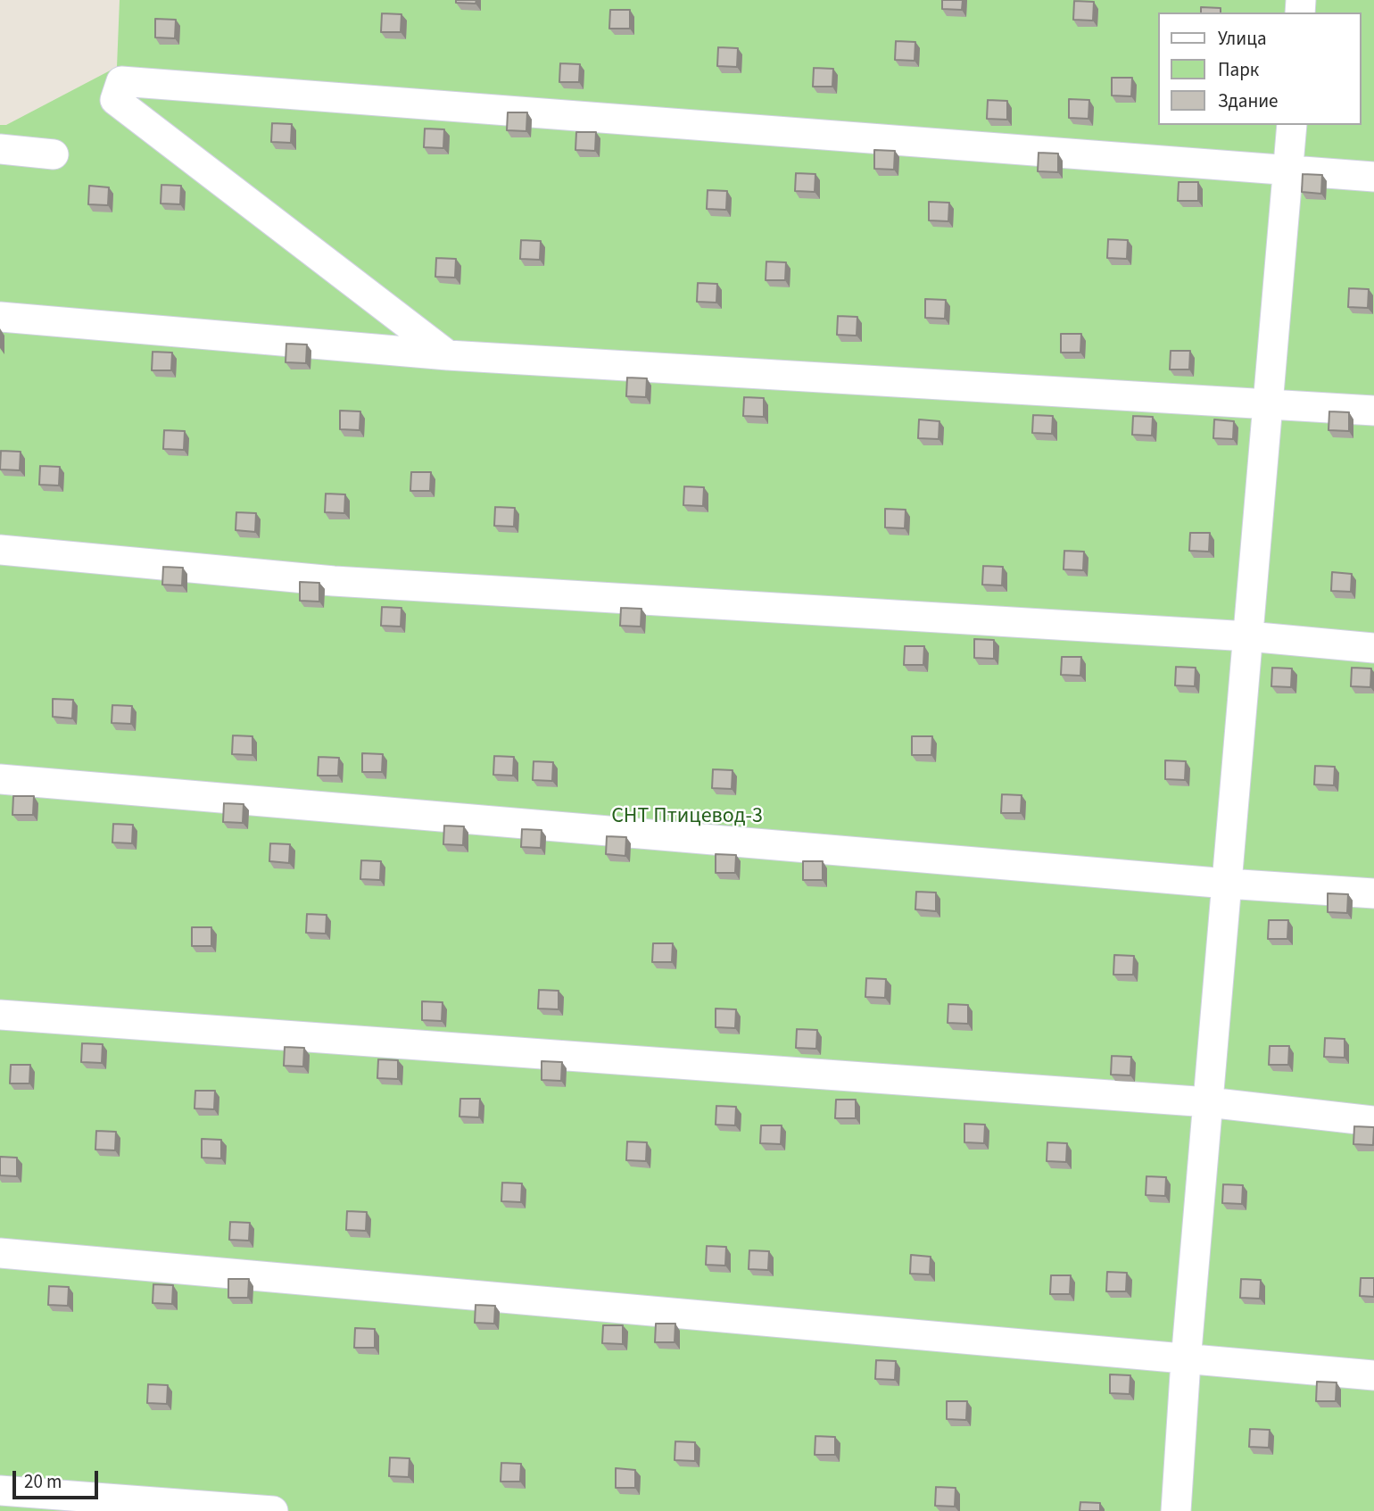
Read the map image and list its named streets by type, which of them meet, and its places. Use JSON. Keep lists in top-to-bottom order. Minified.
{"parks":["СНТ Птицевод-3"],"legend":["Улица","Парк","Здание"],"scale_bar":"20 m"}
